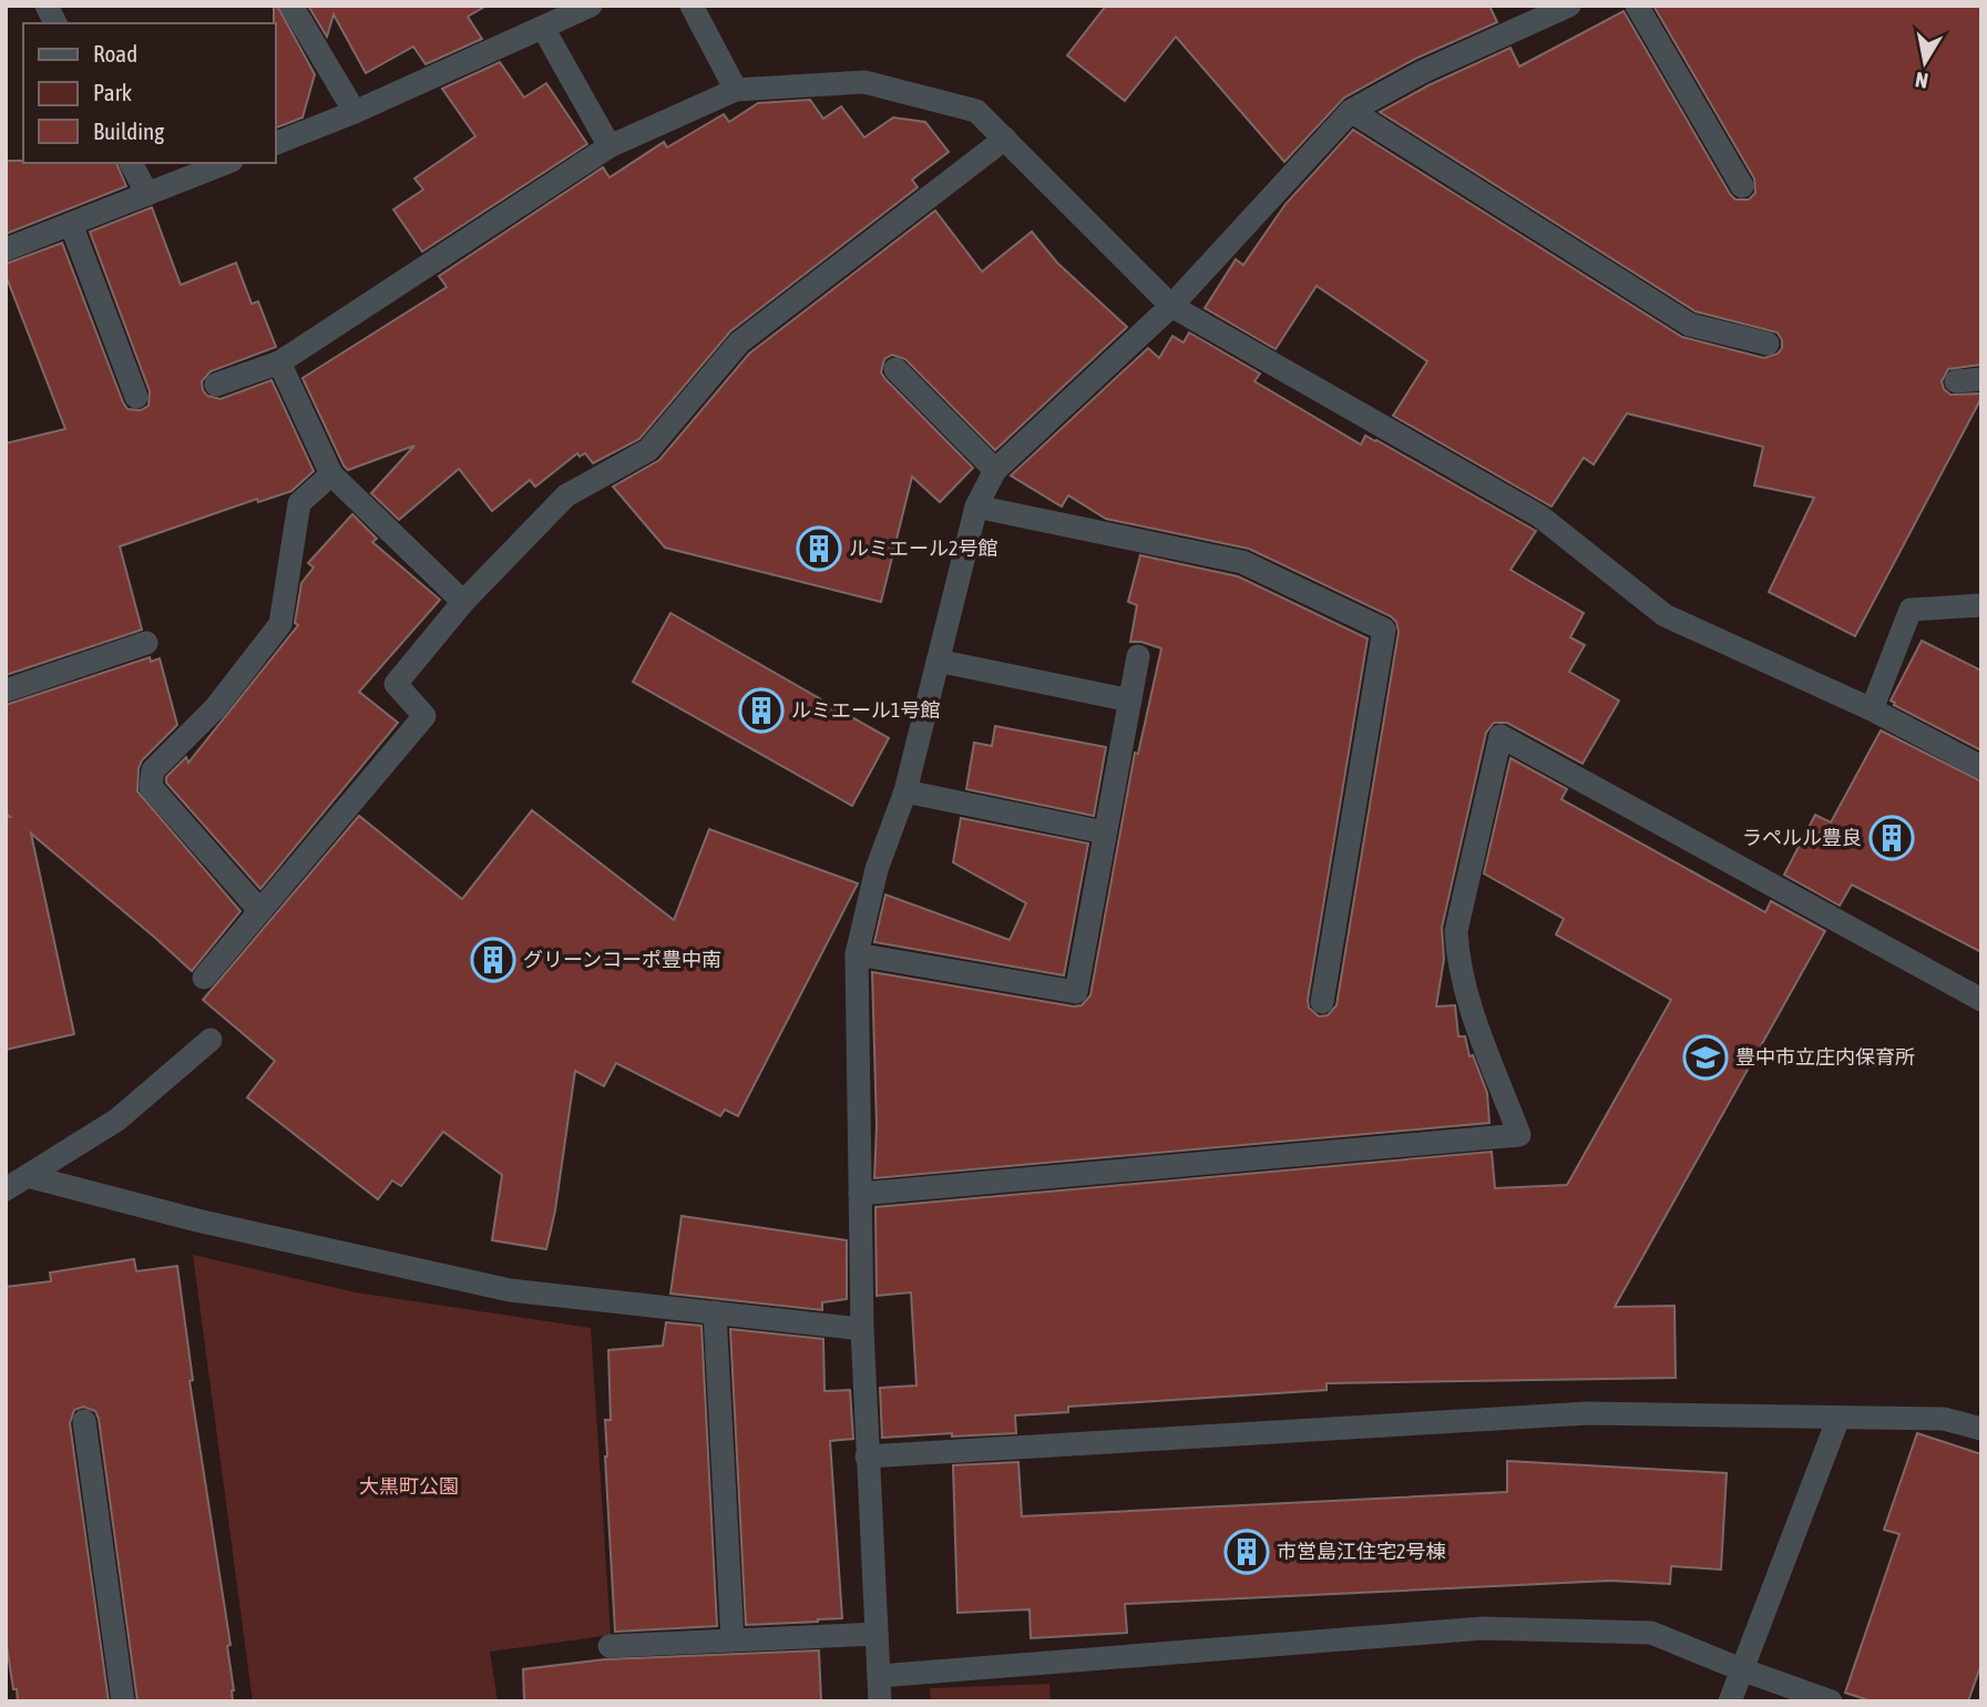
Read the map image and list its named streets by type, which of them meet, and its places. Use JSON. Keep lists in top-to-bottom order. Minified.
{"parks":["大黒町公園"],"places":{"building":["ルミエール2号館","ルミエール1号館","ラペルル豊良","グリーンコーポ豊中南","市営島江住宅2号棟"],"school or university":["豊中市立庄内保育所"]},"legend":["Road","Park","Building"],"north":"bottom"}
